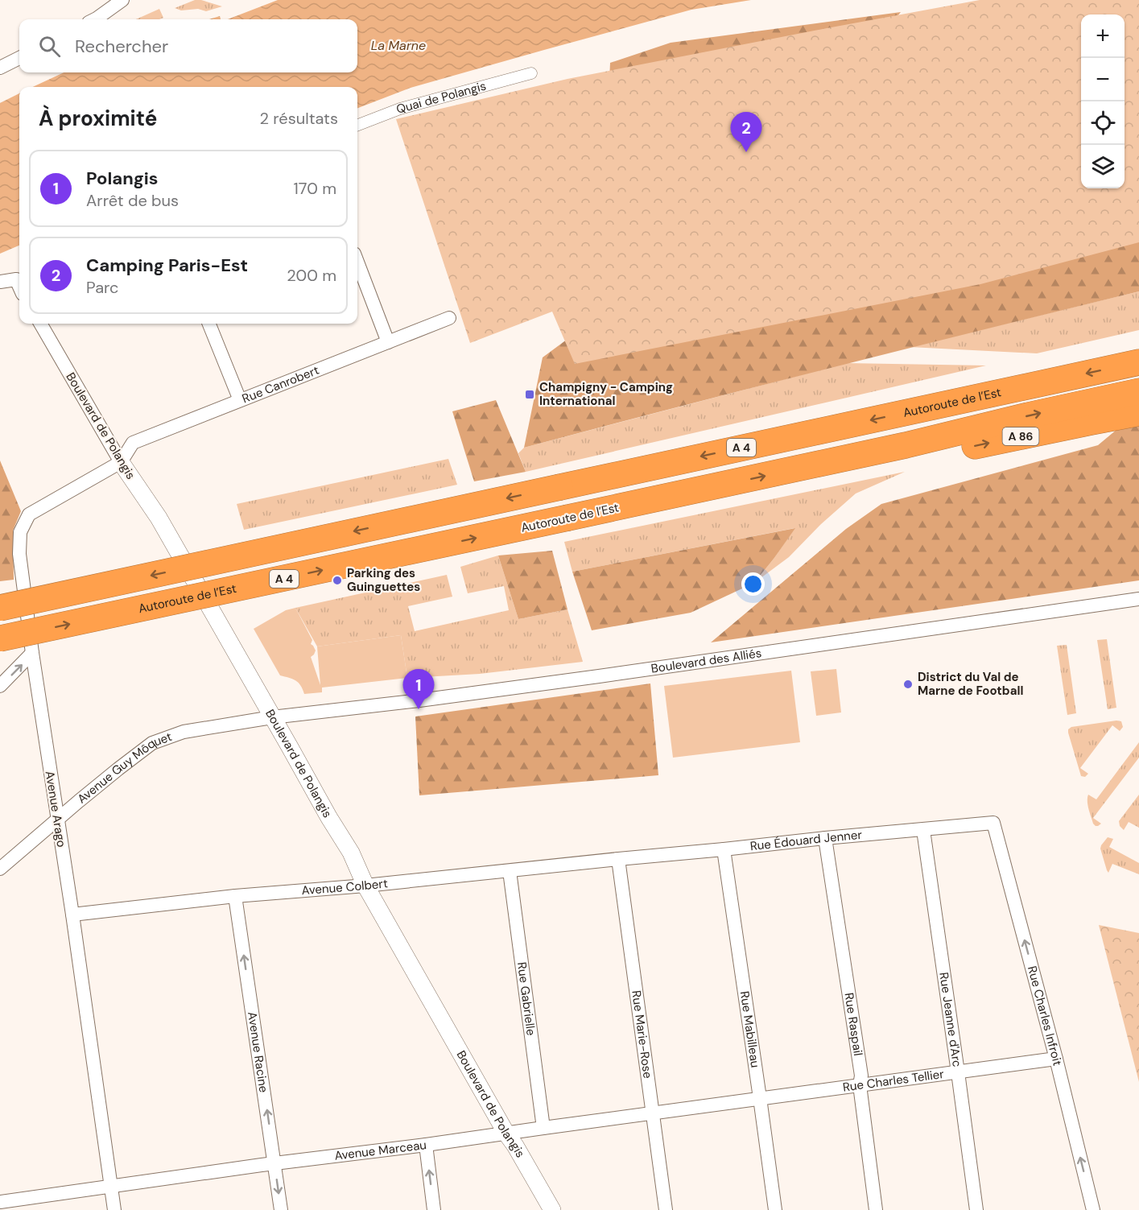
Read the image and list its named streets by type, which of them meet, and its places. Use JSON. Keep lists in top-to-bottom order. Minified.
{"streets":{"highway":["Autoroute de l’Est","A 86","A 4"],"street":["Quai de Polangis","Rue Canrobert","Boulevard de Polangis","Boulevard des Alliés","Avenue Guy Môquet","Avenue Arago","Rue Édouard Jenner","Avenue Colbert","Rue Gabrielle","Rue Charles Infroit","Rue Jeanne d'Arc","Rue Raspail","Rue Mabilleau","Rue Marie-Rose","Avenue Racine","Rue Charles Tellier","Avenue Marceau"]},"crossings":[["Rue Canrobert","Boulevard de Polangis"],["Rue Canrobert","Avenue Arago"],["Autoroute de l’Est","A 86"],["Boulevard de Polangis","Boulevard des Alliés"],["Boulevard de Polangis","Avenue Guy Môquet"],["Boulevard de Polangis","Avenue Arago"],["Boulevard de Polangis","Avenue Colbert"],["Boulevard de Polangis","Avenue Marceau"],["Boulevard des Alliés","Avenue Guy Môquet"],["Avenue Guy Môquet","Avenue Arago"],["Avenue Arago","Avenue Colbert"],["Avenue Arago","Avenue Marceau"],["Rue Édouard Jenner","Avenue Colbert"],["Rue Édouard Jenner","Rue Charles Infroit"],["Rue Édouard Jenner","Rue Jeanne d'Arc"],["Rue Édouard Jenner","Rue Raspail"],["Rue Édouard Jenner","Rue Mabilleau"],["Rue Édouard Jenner","Rue Marie-Rose"],["Avenue Colbert","Rue Gabrielle"],["Avenue Colbert","Rue Marie-Rose"],["Avenue Colbert","Avenue Racine"],["Rue Gabrielle","Avenue Marceau"],["Rue Charles Infroit","Rue Charles Tellier"],["Rue Jeanne d'Arc","Rue Charles Tellier"],["Rue Raspail","Rue Charles Tellier"],["Rue Mabilleau","Rue Charles Tellier"],["Rue Mabilleau","Avenue Marceau"],["Rue Marie-Rose","Avenue Marceau"],["Avenue Racine","Avenue Marceau"],["Rue Charles Tellier","Avenue Marceau"]],"one_way":["Rue Charles Infroit"],"water":["La Marne"],"places":{"transit":["Champigny - Camping International"],"other":["Parking des Guinguettes","District du Val de Marne de Football"]},"page":{"map_buttons":["+","−"],"search":"Rechercher","heading":["À proximité","2 résultats"],"pins":["2","1"],"list":[{"mark":"1","name":"Polangis","note":"Arrêt de bus","value":"170 m"},{"mark":"2","name":"Camping Paris-Est","note":"Parc","value":"200 m"}]}}
